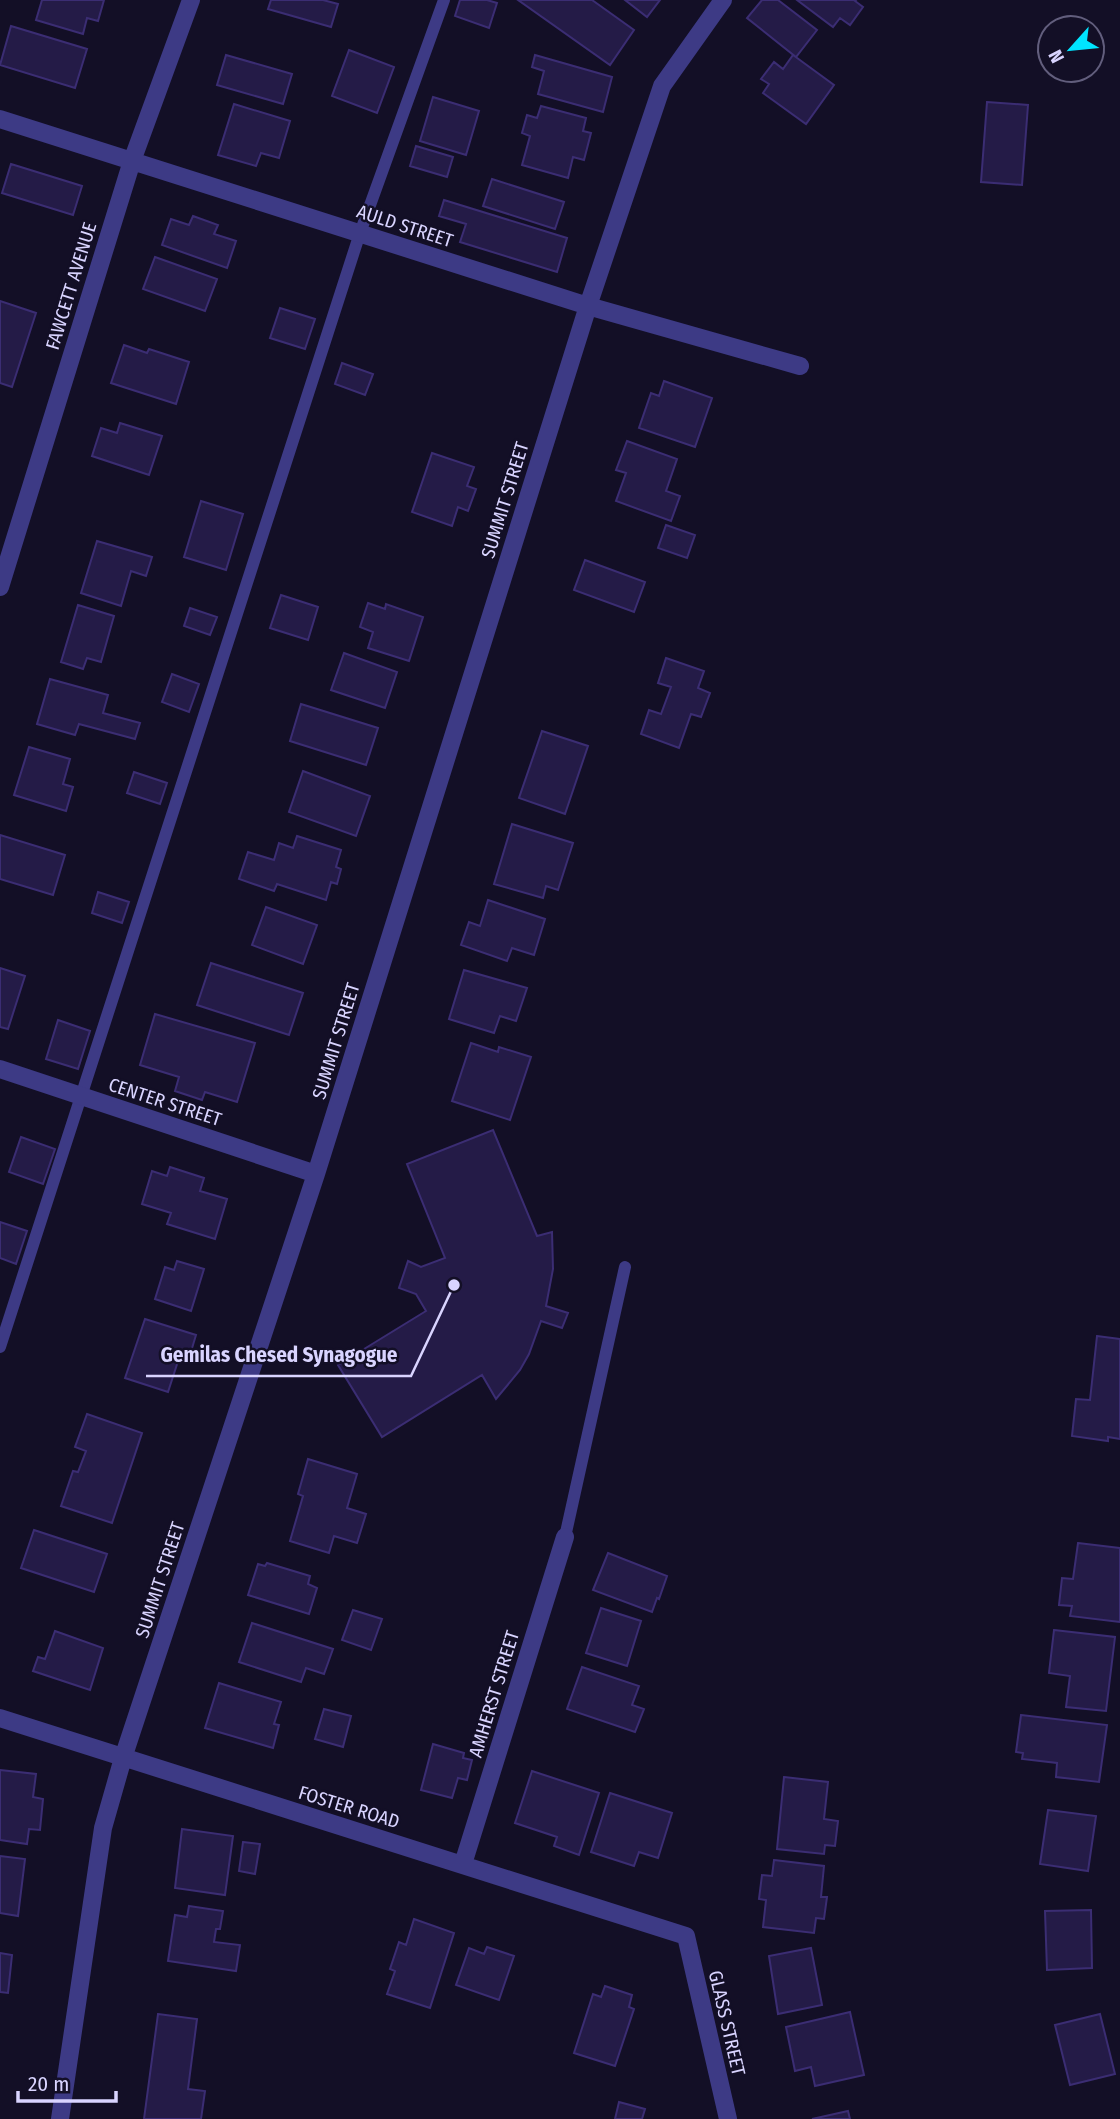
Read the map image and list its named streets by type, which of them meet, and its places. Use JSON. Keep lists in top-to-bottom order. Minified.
{"streets":{"street":["AULD STREET","FAWCETT AVENUE","SUMMIT STREET","CENTER STREET","AMHERST STREET","FOSTER ROAD","GLASS STREET"]},"crossings":[["AULD STREET","FAWCETT AVENUE"],["AULD STREET","SUMMIT STREET"],["SUMMIT STREET","CENTER STREET"],["SUMMIT STREET","FOSTER ROAD"],["AMHERST STREET","FOSTER ROAD"],["FOSTER ROAD","GLASS STREET"]],"places":["Gemilas Chesed Synagogue"],"scale_bar":"20 m","north":"bottom left"}
